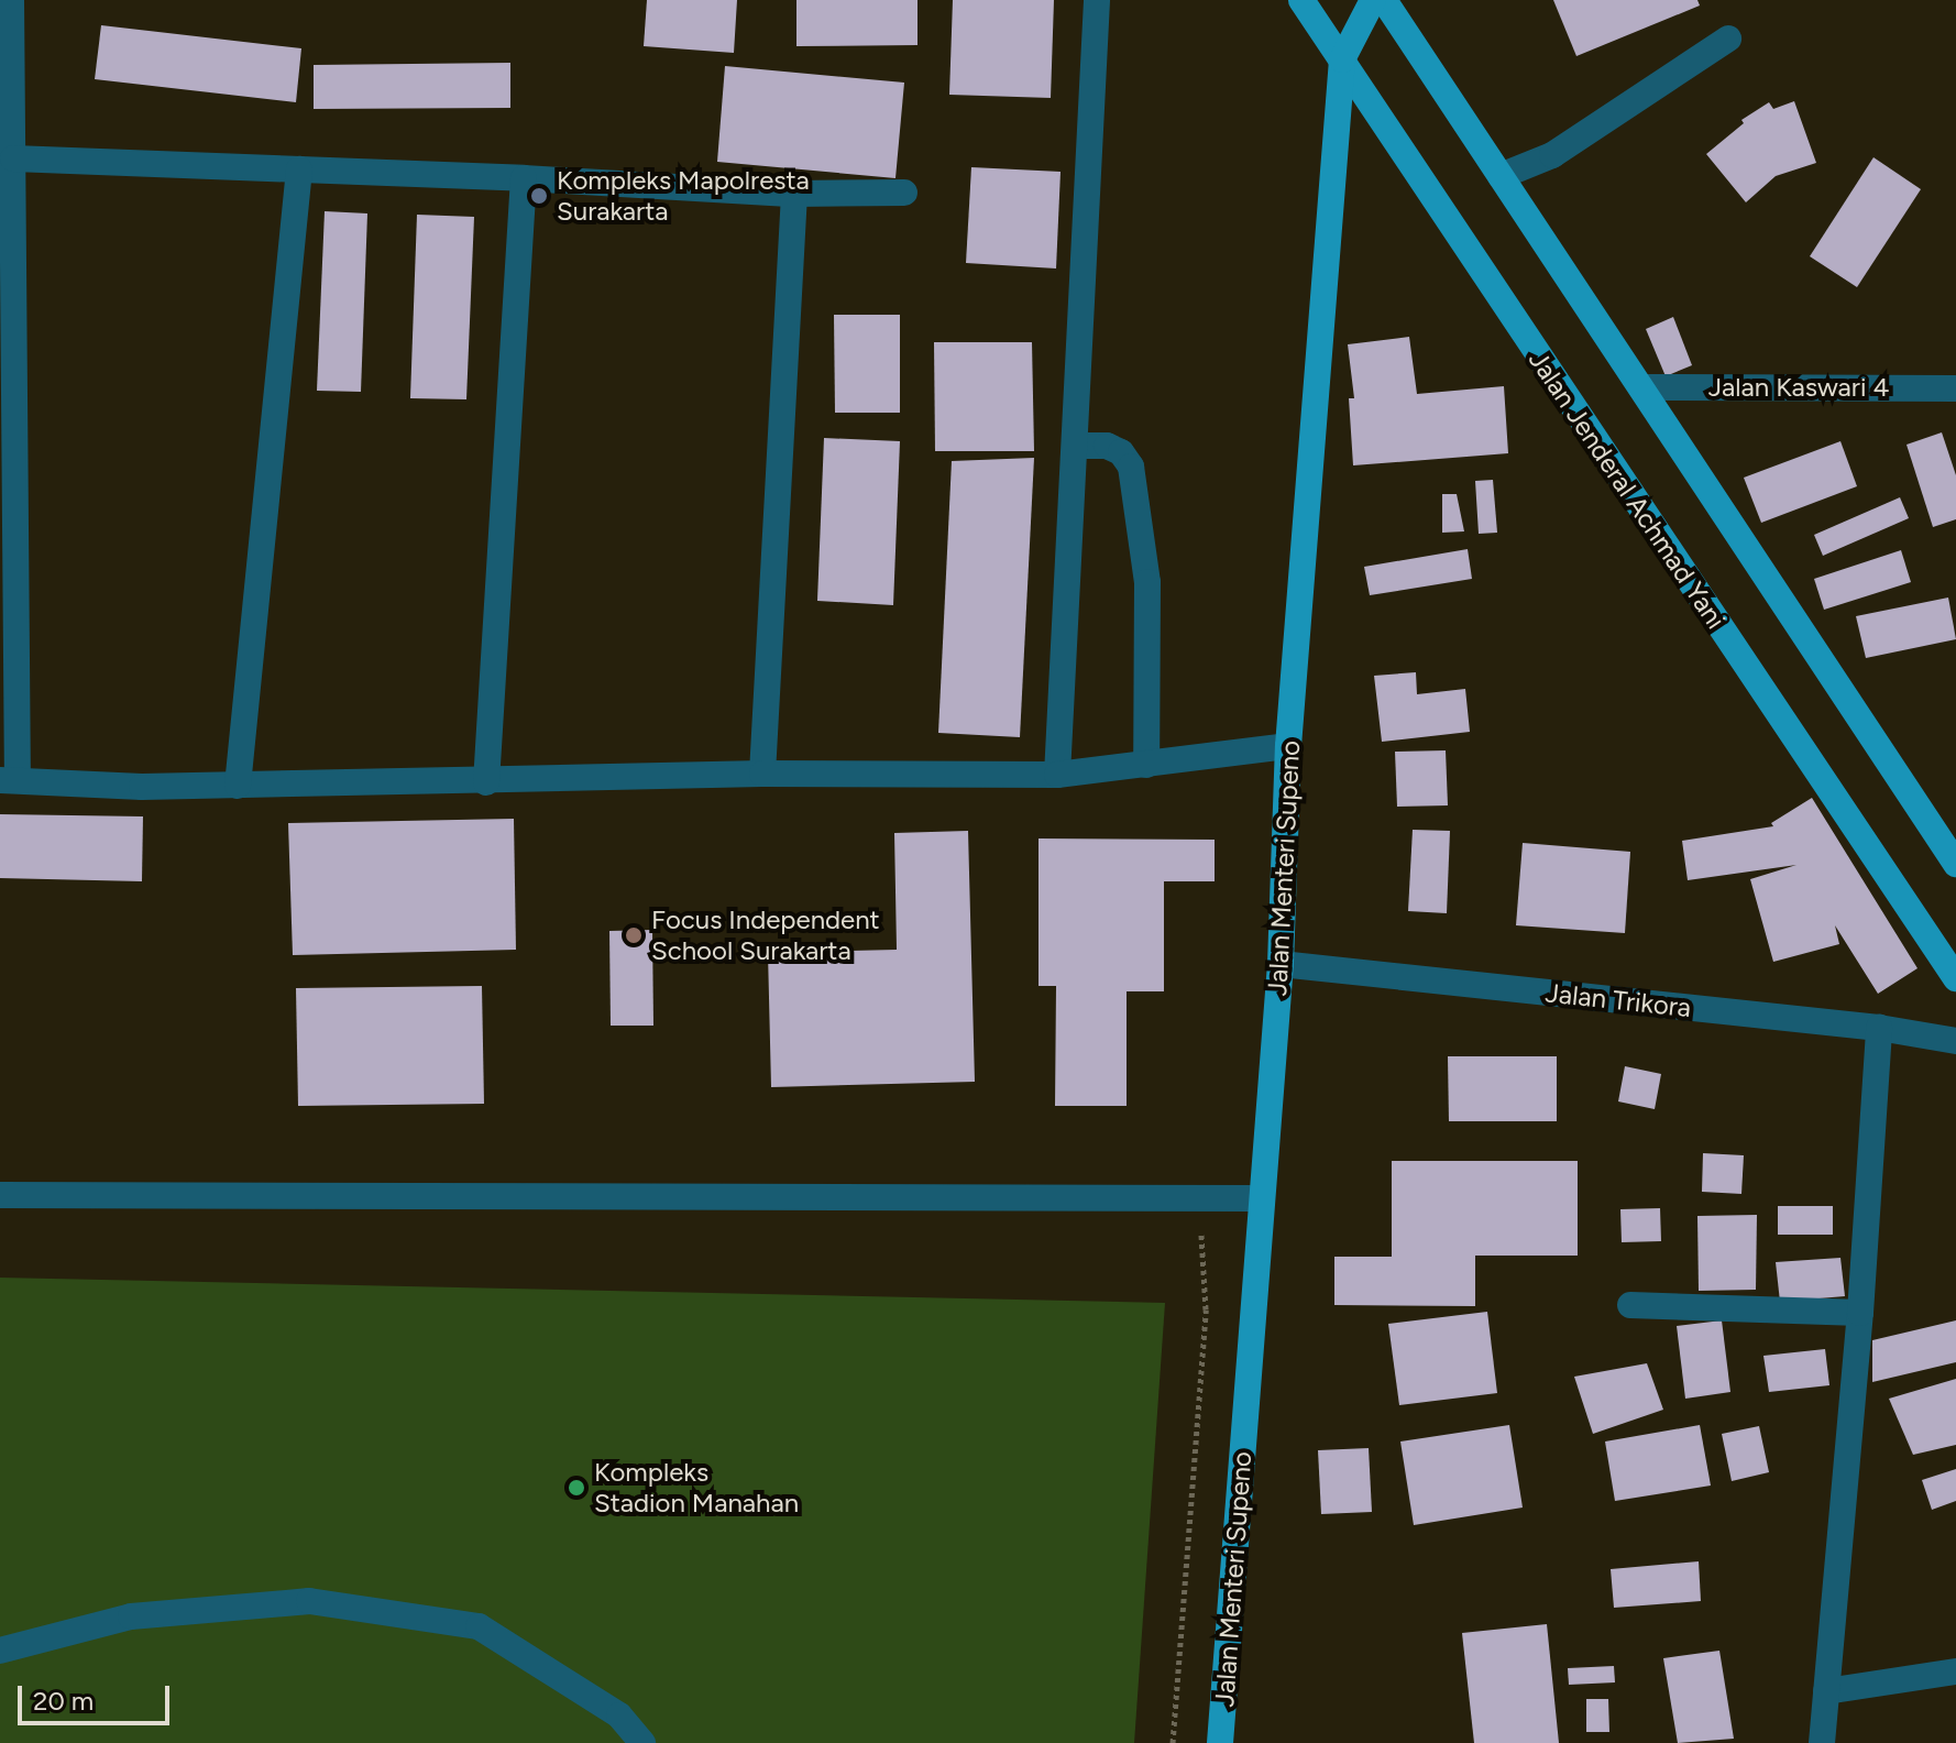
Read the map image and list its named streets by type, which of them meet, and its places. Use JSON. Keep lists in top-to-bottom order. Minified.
{"streets":{"main road":["Jalan Jenderal Achmad Yani","Jalan Menteri Supeno"],"street":["Jalan Kaswari 4","Jalan Trikora"]},"crossings":[["Jalan Jenderal Achmad Yani","Jalan Menteri Supeno"],["Jalan Menteri Supeno","Jalan Trikora"]],"places":["Kompleks Mapolresta Surakarta","Focus Independent School Surakarta","Kompleks Stadion Manahan"],"scale_bar":"20 m"}
